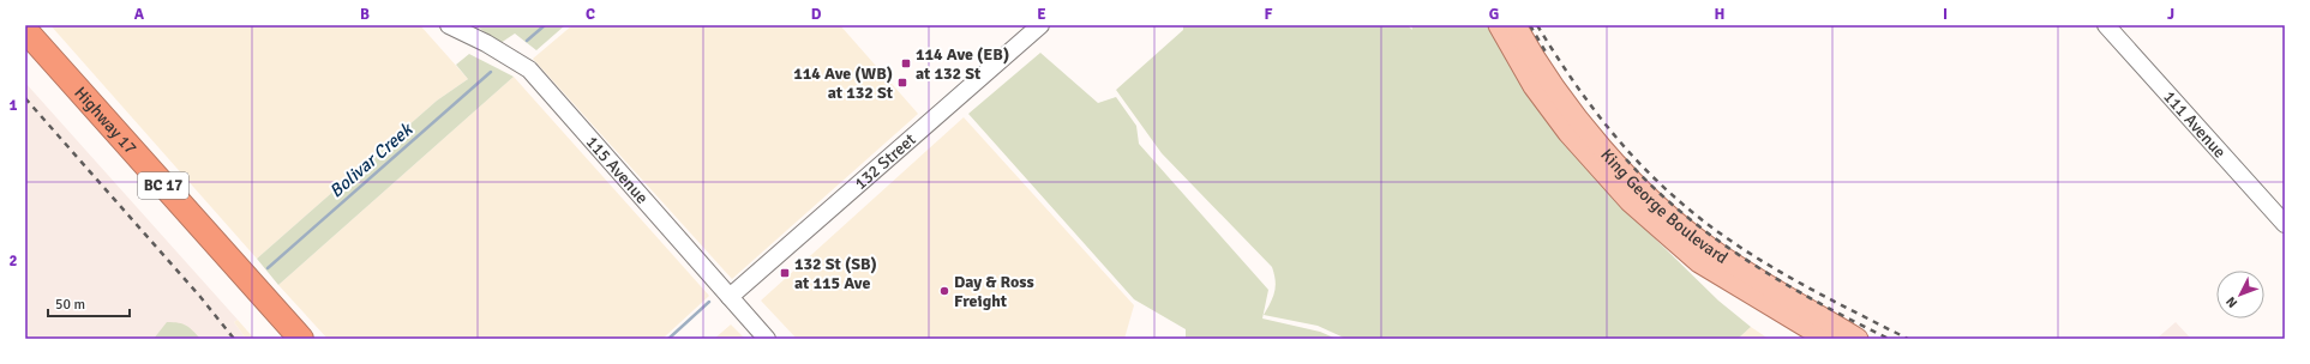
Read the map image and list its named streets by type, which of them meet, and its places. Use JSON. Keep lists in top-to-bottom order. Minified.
{"streets":{"highway":["Highway 17","BC 17"],"main road":["King George Boulevard"],"street":["111 Avenue","132 Street","115 Avenue"]},"crossings":[["132 Street","115 Avenue"]],"water":["Bolivar Creek"],"places":{"transit":["114 Ave (EB) at 132 St","114 Ave (WB) at 132 St","132 St (SB) at 115 Ave"],"other":["Day & Ross Freight"]},"scale_bar":"50 m","north":"bottom left","grid":{"columns":["A","B","C","D","E","F","G","H","I","J"],"rows":["1","2"]}}
